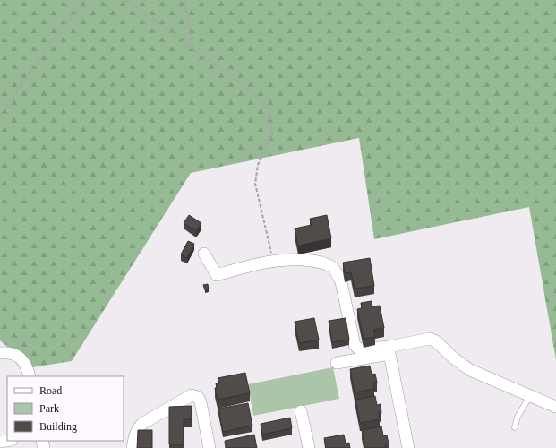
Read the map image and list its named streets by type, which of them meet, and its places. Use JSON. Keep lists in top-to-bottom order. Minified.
{"legend":["Road","Park","Building"]}
